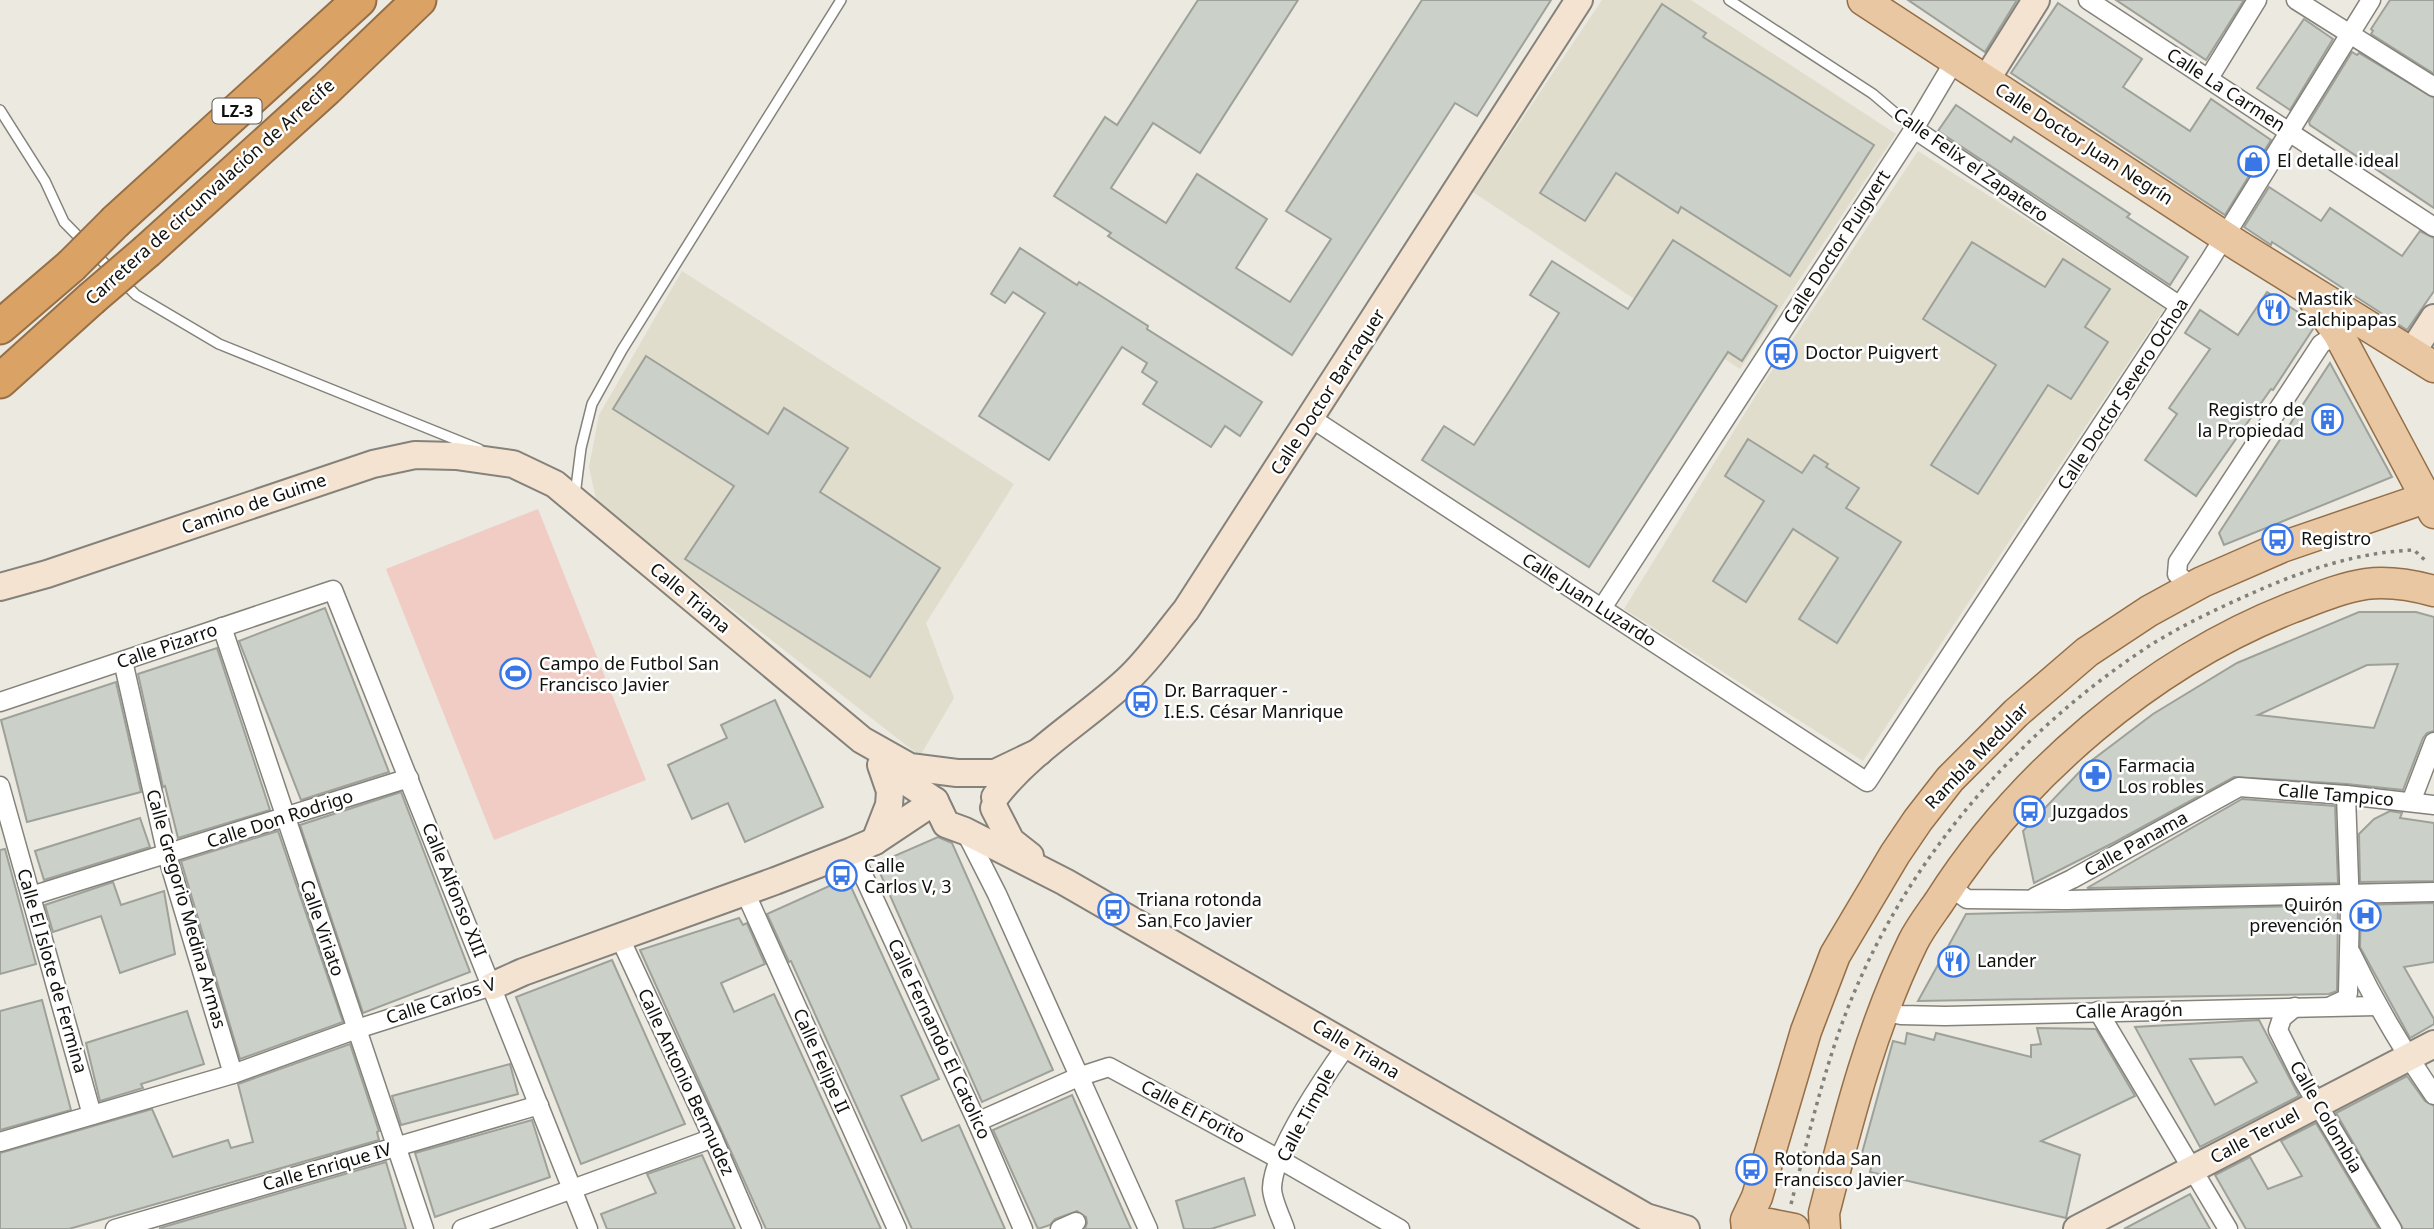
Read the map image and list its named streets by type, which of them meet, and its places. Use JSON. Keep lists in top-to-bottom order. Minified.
{"streets":{"highway":["LZ-3","Carretera de circunvalación de Arrecife"],"main road":["Calle Doctor Juan Negrín","Calle Doctor Barraquer","Camino de Guime","Calle Triana","Rambla Medular","Calle Carlos V","Calle Teruel"],"street":["Calle La Carmen","Calle Felix el Zapatero","Calle Doctor Puigvert","Calle Doctor Severo Ochoa","Calle Juan Luzardo","Calle Pizarro","Calle Tampico","Calle Don Rodrigo","Calle Panama","Calle Alfonso XIII","Calle Gregorio Medina Armas","Calle Viriato","Calle El Islote de Fermina","Calle Aragón","Calle Fernando El Catolico","Calle Felipe II","Calle Antonio Bermudez","Calle El Forito","Calle Timple","Calle Colombia","Calle Enrique IV"]},"crossings":[["Calle La Carmen","Calle Doctor Severo Ochoa"],["LZ-3","Carretera de circunvalación de Arrecife"],["Calle Doctor Juan Negrín","Calle Doctor Puigvert"],["Calle Doctor Juan Negrín","Calle Doctor Severo Ochoa"],["Calle Doctor Juan Negrín","Rambla Medular"],["Calle Felix el Zapatero","Calle Doctor Puigvert"],["Calle Felix el Zapatero","Calle Doctor Severo Ochoa"],["Calle Doctor Puigvert","Calle Juan Luzardo"],["Calle Doctor Barraquer","Calle Triana"],["Calle Doctor Barraquer","Calle Juan Luzardo"],["Calle Doctor Barraquer","Calle Carlos V"],["Calle Doctor Severo Ochoa","Calle Juan Luzardo"],["Camino de Guime","Calle Triana"],["Calle Triana","Calle Carlos V"],["Calle Triana","Calle Timple"],["Calle Pizarro","Calle Alfonso XIII"],["Calle Pizarro","Calle Gregorio Medina Armas"],["Calle Pizarro","Calle Viriato"],["Calle Tampico","Calle Panama"],["Calle Don Rodrigo","Calle Alfonso XIII"],["Calle Don Rodrigo","Calle Gregorio Medina Armas"],["Calle Don Rodrigo","Calle Viriato"],["Calle Don Rodrigo","Calle El Islote de Fermina"],["Calle Alfonso XIII","Calle Carlos V"],["Calle Alfonso XIII","Calle Enrique IV"],["Calle Gregorio Medina Armas","Calle Carlos V"],["Calle Viriato","Calle Carlos V"],["Calle Viriato","Calle Enrique IV"],["Calle El Islote de Fermina","Calle Carlos V"],["Calle Carlos V","Calle Fernando El Catolico"],["Calle Carlos V","Calle Felipe II"],["Calle Carlos V","Calle Antonio Bermudez"],["Calle Aragón","Calle Colombia"],["Calle Fernando El Catolico","Calle El Forito"],["Calle El Forito","Calle Timple"],["Calle Colombia","Calle Teruel"]],"places":{"shop":["El detalle ideal"],"restaurant":["Mastik Salchipapas","Lander"],"bus stop":["Doctor Puigvert","Registro","Dr. Barraquer - I.E.S. César Manrique","Juzgados","Calle Carlos V, 3","Triana rotonda San Fco Javier","Rotonda San Francisco Javier"],"building":["Registro de la Propiedad"],"sports":["Campo de Futbol San Francisco Javier"],"pharmacy":["Farmacia Los robles"],"hospital":["Quirón prevención"]}}
